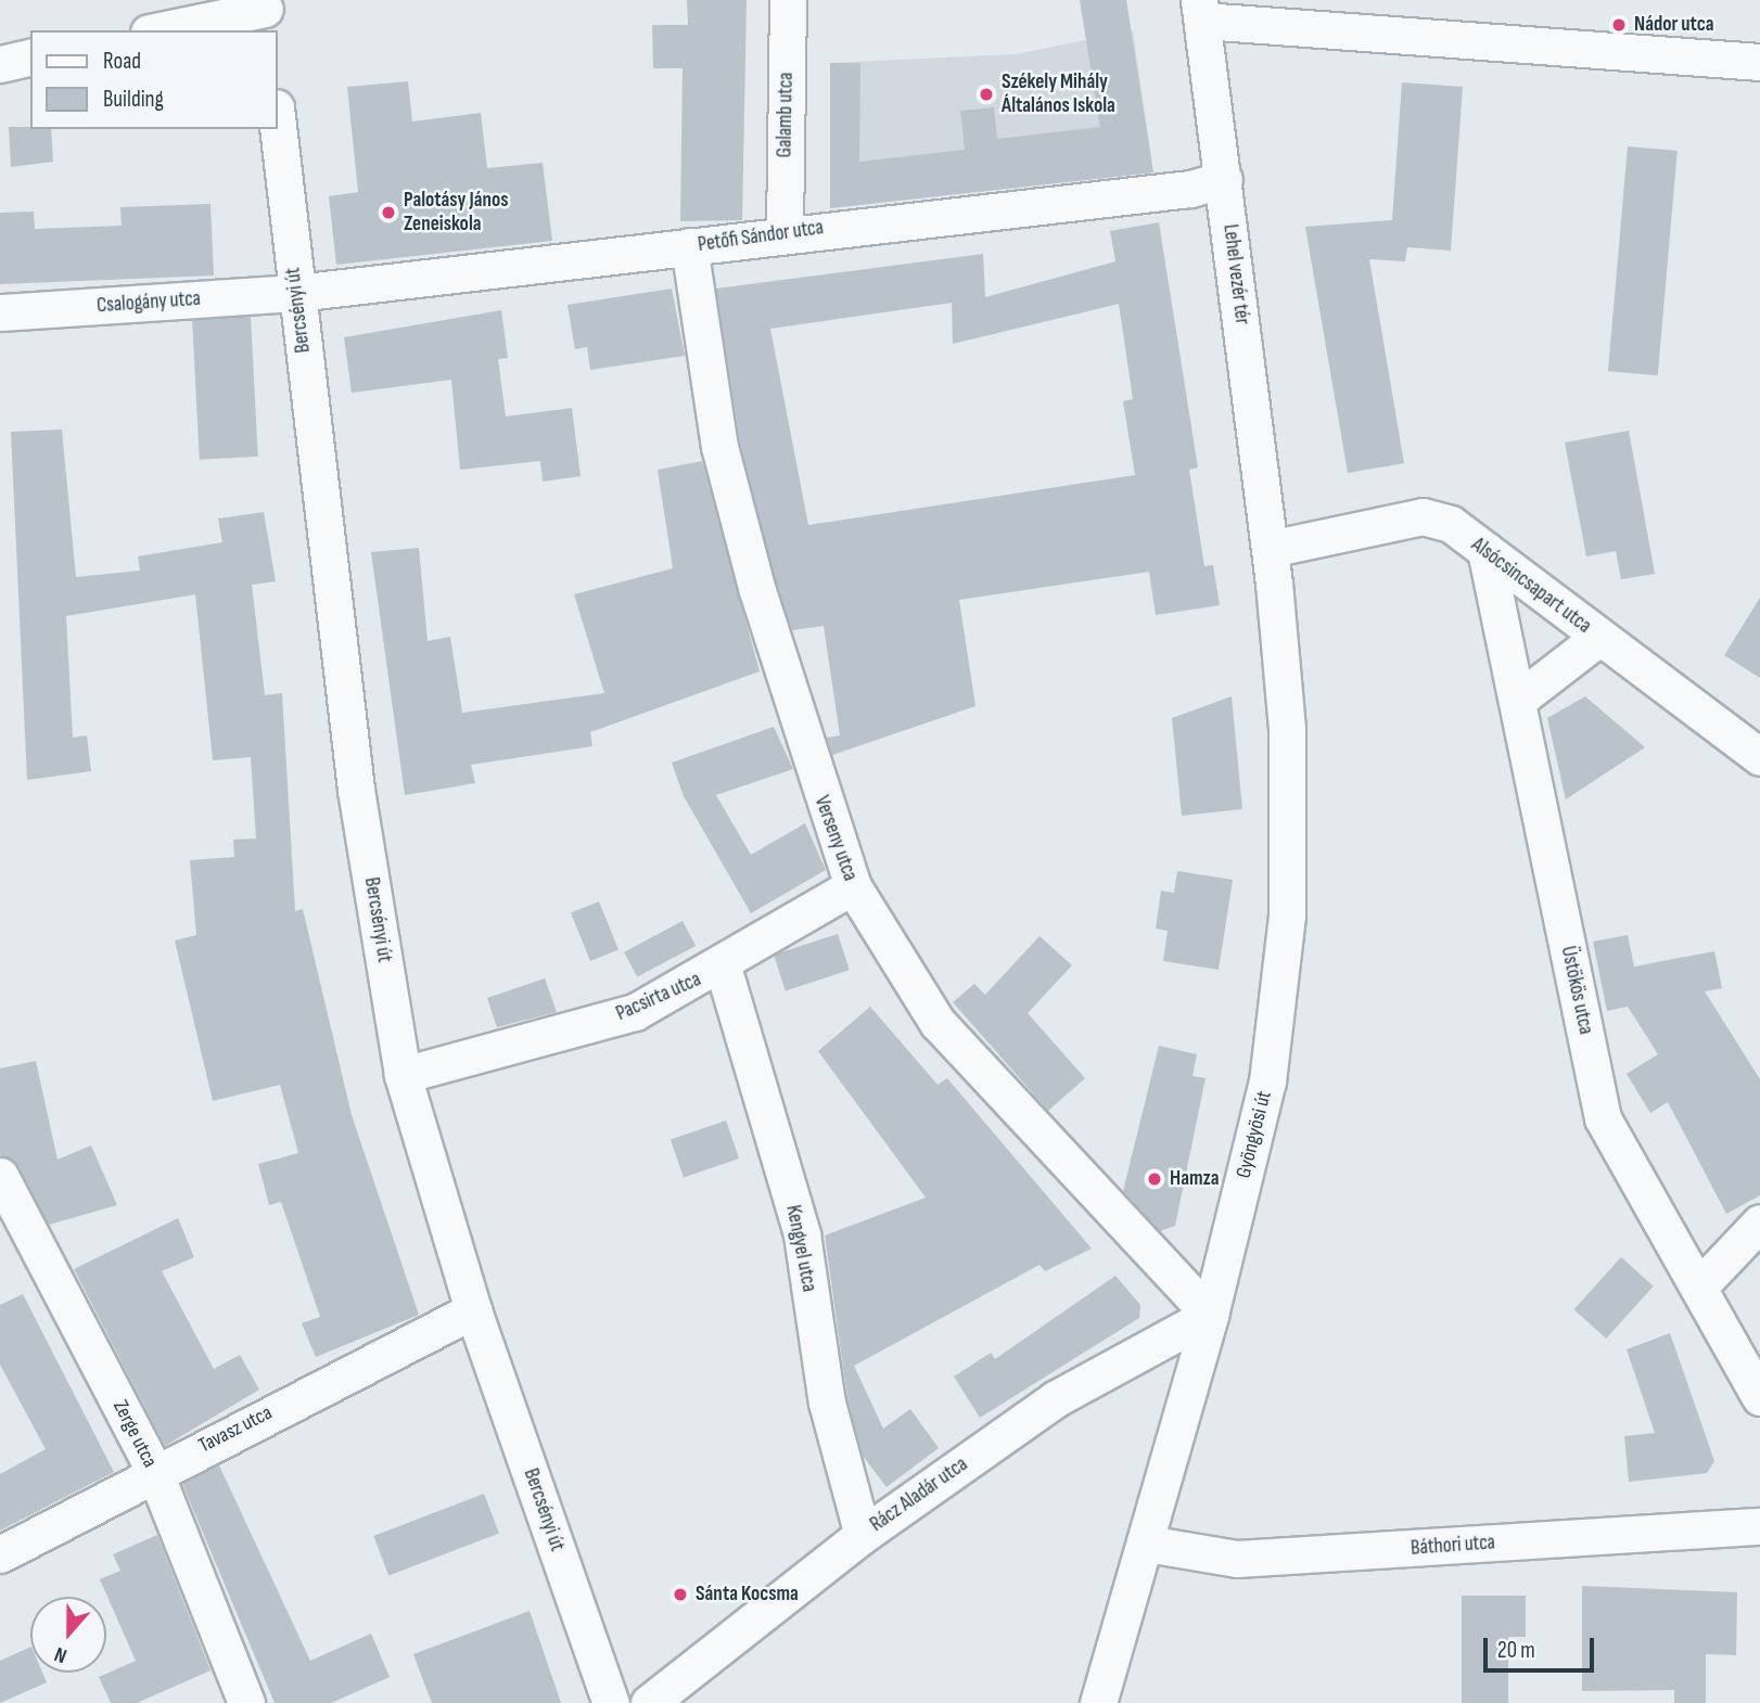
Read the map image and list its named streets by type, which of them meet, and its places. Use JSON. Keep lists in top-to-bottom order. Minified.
{"streets":{"street":["Galamb utca","Petőfi Sándor utca","Lehel vezér tér","Csalogány utca","Bercsényi út","Alsócsincsapart utca","Verseny utca","Üstökös utca","Pacsirta utca","Gyöngyösi út","Kengyel utca","Tavasz utca","Zerge utca","Rácz Aladár utca","Báthori utca"]},"crossings":[["Galamb utca","Petőfi Sándor utca"],["Petőfi Sándor utca","Lehel vezér tér"],["Petőfi Sándor utca","Csalogány utca"],["Petőfi Sándor utca","Bercsényi út"],["Petőfi Sándor utca","Verseny utca"],["Lehel vezér tér","Alsócsincsapart utca"],["Lehel vezér tér","Gyöngyösi út"],["Csalogány utca","Bercsényi út"],["Bercsényi út","Pacsirta utca"],["Bercsényi út","Tavasz utca"],["Alsócsincsapart utca","Üstökös utca"],["Alsócsincsapart utca","Gyöngyösi út"],["Verseny utca","Pacsirta utca"],["Verseny utca","Gyöngyösi út"],["Verseny utca","Rácz Aladár utca"],["Pacsirta utca","Kengyel utca"],["Gyöngyösi út","Rácz Aladár utca"],["Gyöngyösi út","Báthori utca"],["Kengyel utca","Rácz Aladár utca"],["Tavasz utca","Zerge utca"]],"places":["Nádor utca","Székely Mihály Általános Iskola","Palotásy János Zeneiskola","Hamza","Sánta Kocsma"],"legend":["Road","Building"],"scale_bar":"20 m","north":"bottom"}
